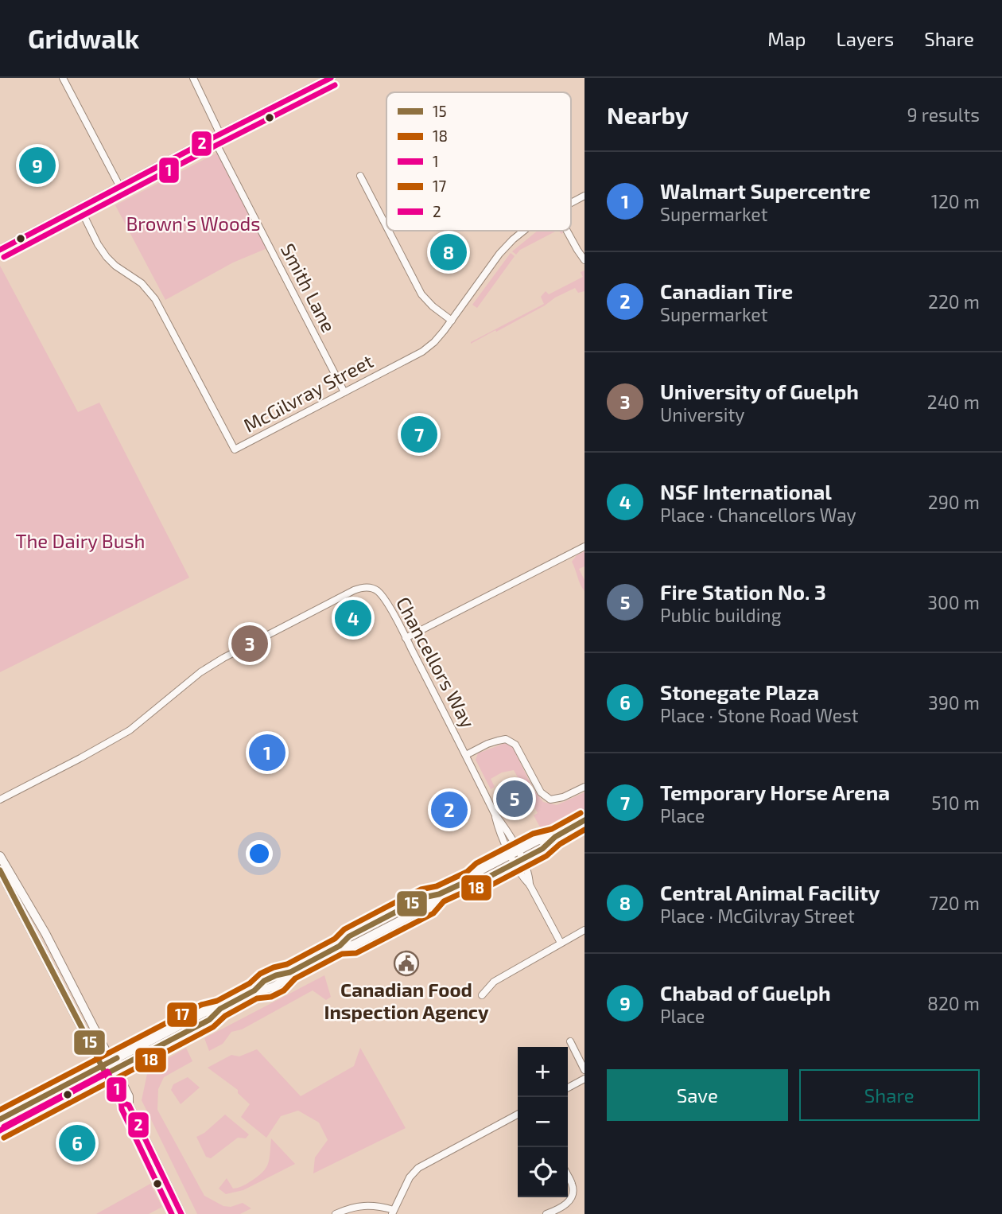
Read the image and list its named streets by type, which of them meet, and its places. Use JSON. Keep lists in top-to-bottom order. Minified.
{"streets":{"street":["Smith Lane","McGilvray Street","Chancellors Way"]},"crossings":[["Smith Lane","McGilvray Street"]],"parks":["Brown's Woods","The Dairy Bush"],"places":{"public building":["Canadian Food Inspection Agency"]},"lines":["transit line 2","transit line 1","transit line 17","transit line 15","transit line 18"],"legend":["15","18","1","17","2"],"page":{"header":"Gridwalk","nav":["Map","Layers","Share"],"heading":["Nearby","9 results"],"pins":["9","8","7","4","3","1","5","2","6"],"list":[{"mark":"1","name":"Walmart Supercentre","note":"Supermarket","value":"120 m"},{"mark":"2","name":"Canadian Tire","note":"Supermarket","value":"220 m"},{"mark":"3","name":"University of Guelph","note":"University","value":"240 m"},{"mark":"4","name":"NSF International","note":"Place · Chancellors Way","value":"290 m"},{"mark":"5","name":"Fire Station No. 3","note":"Public building","value":"300 m"},{"mark":"6","name":"Stonegate Plaza","note":"Place · Stone Road West","value":"390 m"},{"mark":"7","name":"Temporary Horse Arena","note":"Place","value":"510 m"},{"mark":"8","name":"Central Animal Facility","note":"Place · McGilvray Street","value":"720 m"},{"mark":"9","name":"Chabad of Guelph","note":"Place","value":"820 m"}],"map_buttons":["+","−"],"buttons":["Save","Share"]}}
